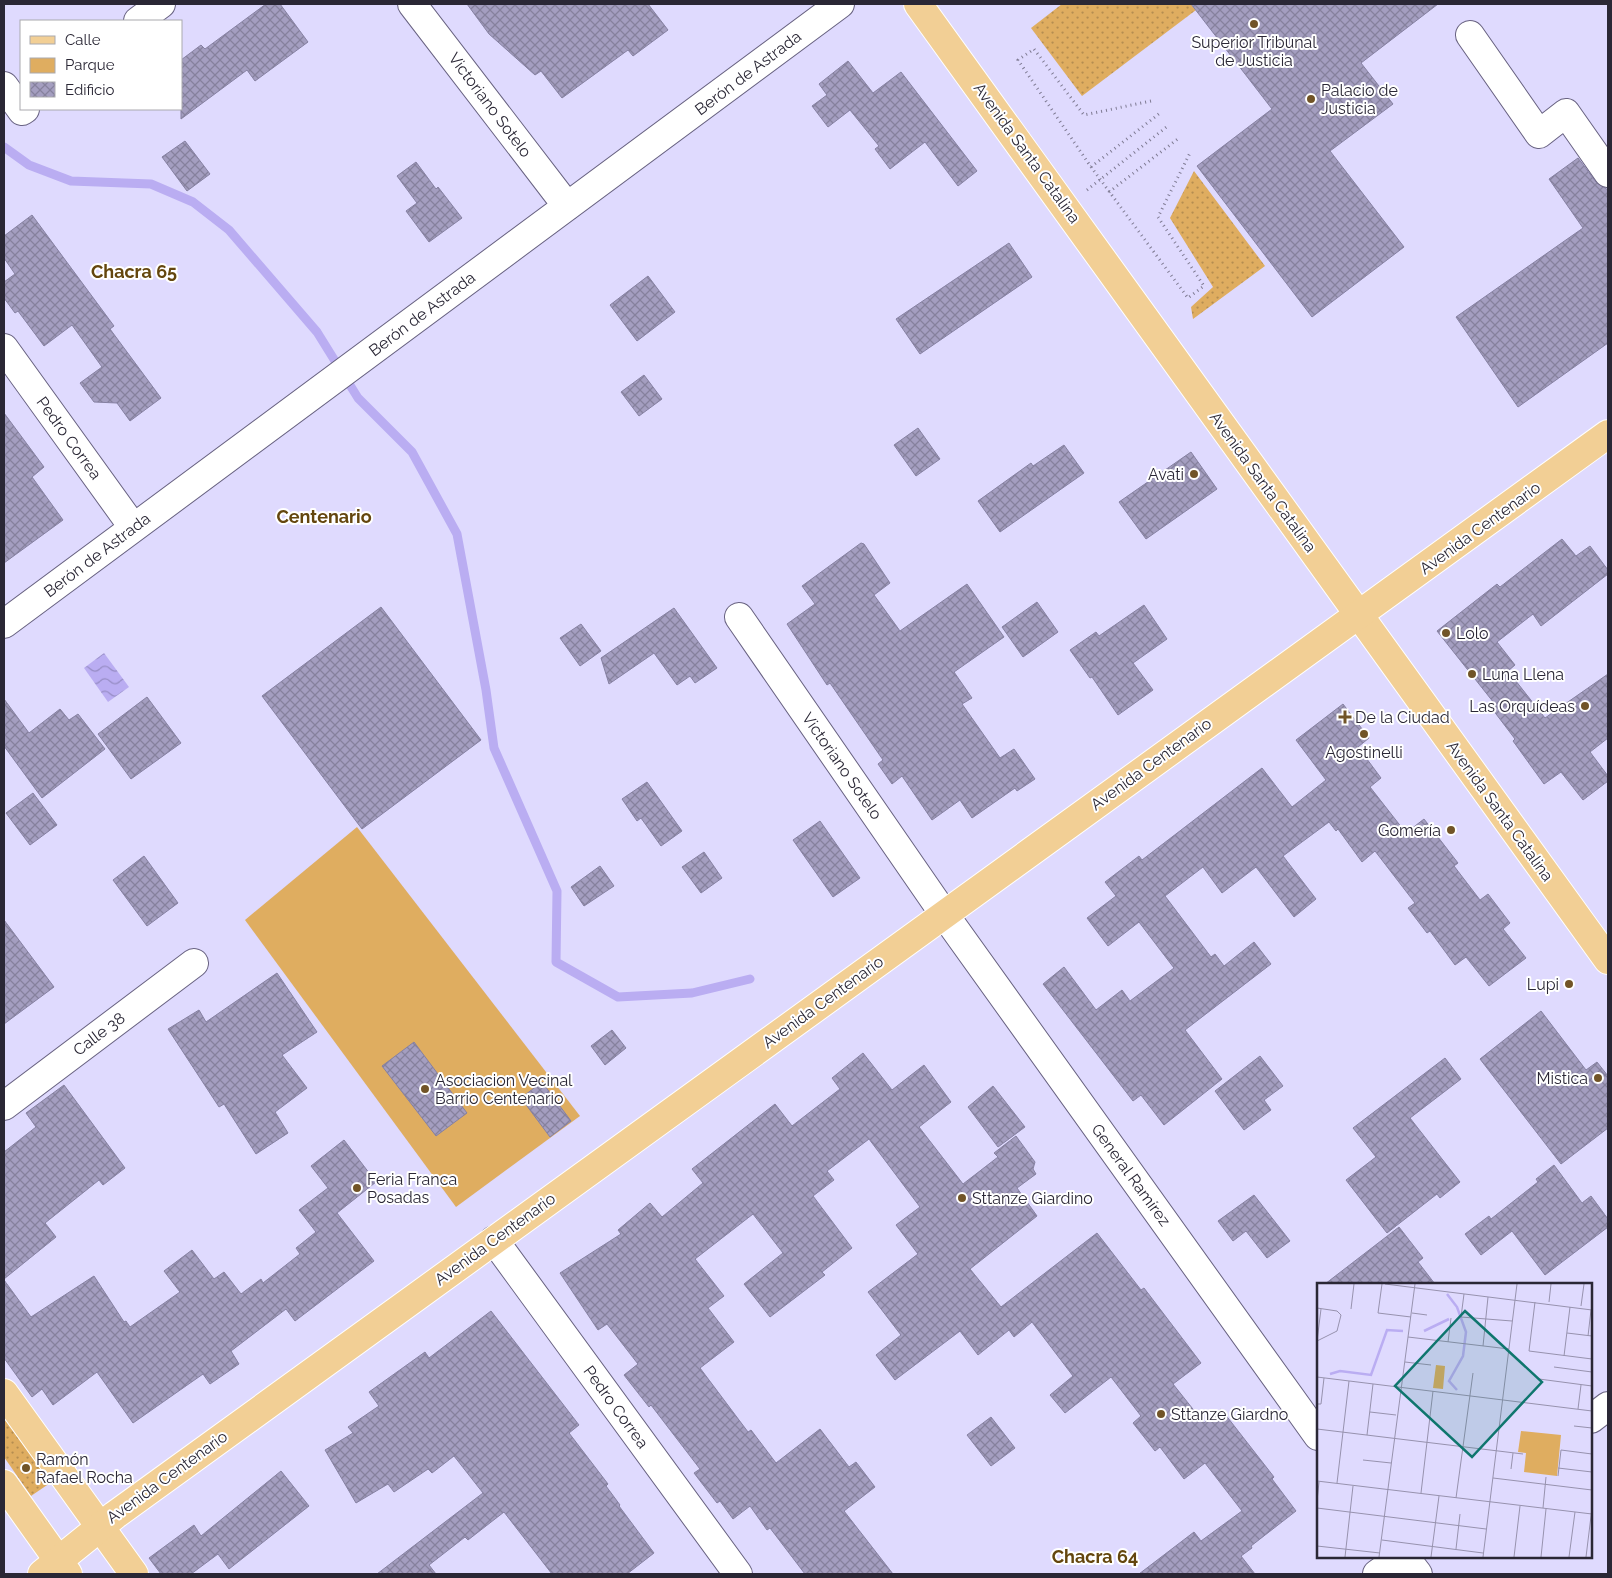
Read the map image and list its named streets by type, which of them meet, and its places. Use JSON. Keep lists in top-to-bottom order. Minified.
{"streets":{"main road":["Avenida Santa Catalina","Avenida Centenario"],"street":["Berón de Astrada","Victoriano Sotelo","Pedro Correa","Calle 38","General Ramírez"]},"crossings":[["Berón de Astrada","Victoriano Sotelo"],["Berón de Astrada","Pedro Correa"],["Victoriano Sotelo","Avenida Centenario"],["Victoriano Sotelo","General Ramírez"],["Avenida Santa Catalina","Avenida Centenario"],["Pedro Correa","Avenida Centenario"],["Avenida Centenario","General Ramírez"]],"districts":["Chacra 65","Centenario","Chacra 64"],"places":{"other":["Superior Tribunal de Justicia","Palacio de Justicia","Avati","Lolo","Luna Llena","Las Orquídeas","Agostinelli","Gomería","Lupi","Mistica","Asociacion Vecinal Barrio Centenario","Feria Franca Posadas","Sttanze Giardino","Sttanze Giardno","Ramón Rafael Rocha"],"health":["De la Ciudad"]},"legend":["Calle","Parque","Edificio"]}
